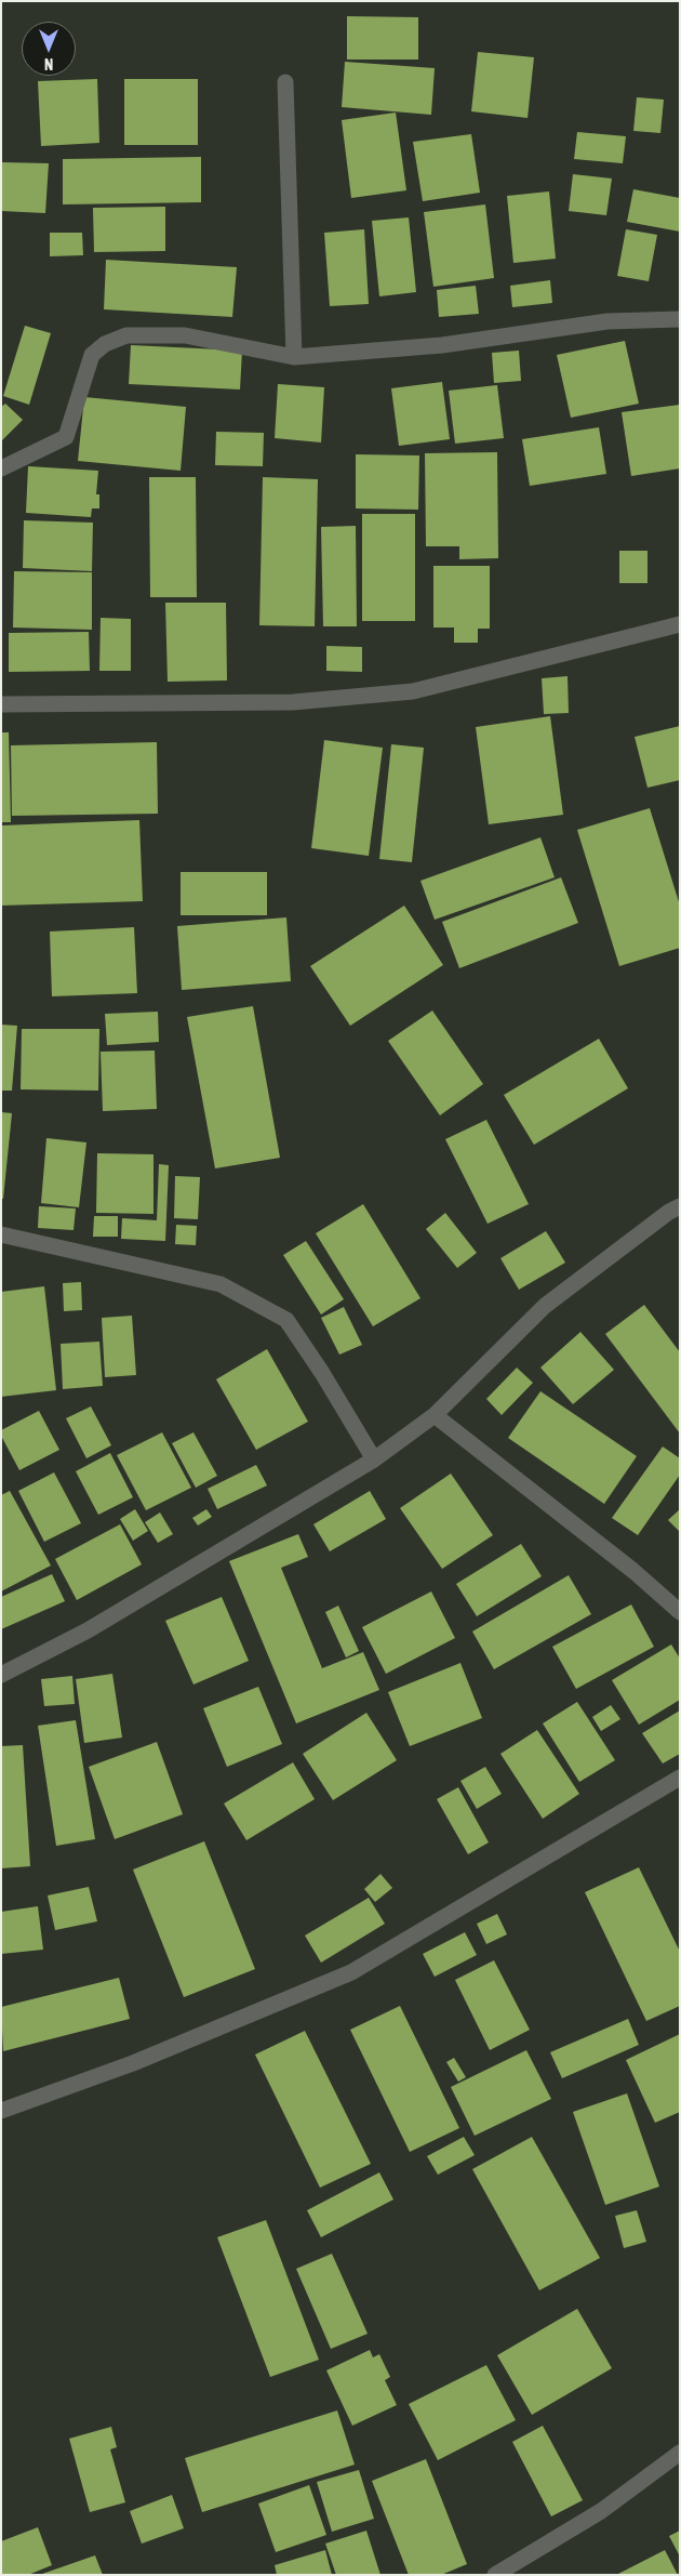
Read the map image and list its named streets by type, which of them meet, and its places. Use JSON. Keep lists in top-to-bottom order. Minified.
{"north":"bottom"}
